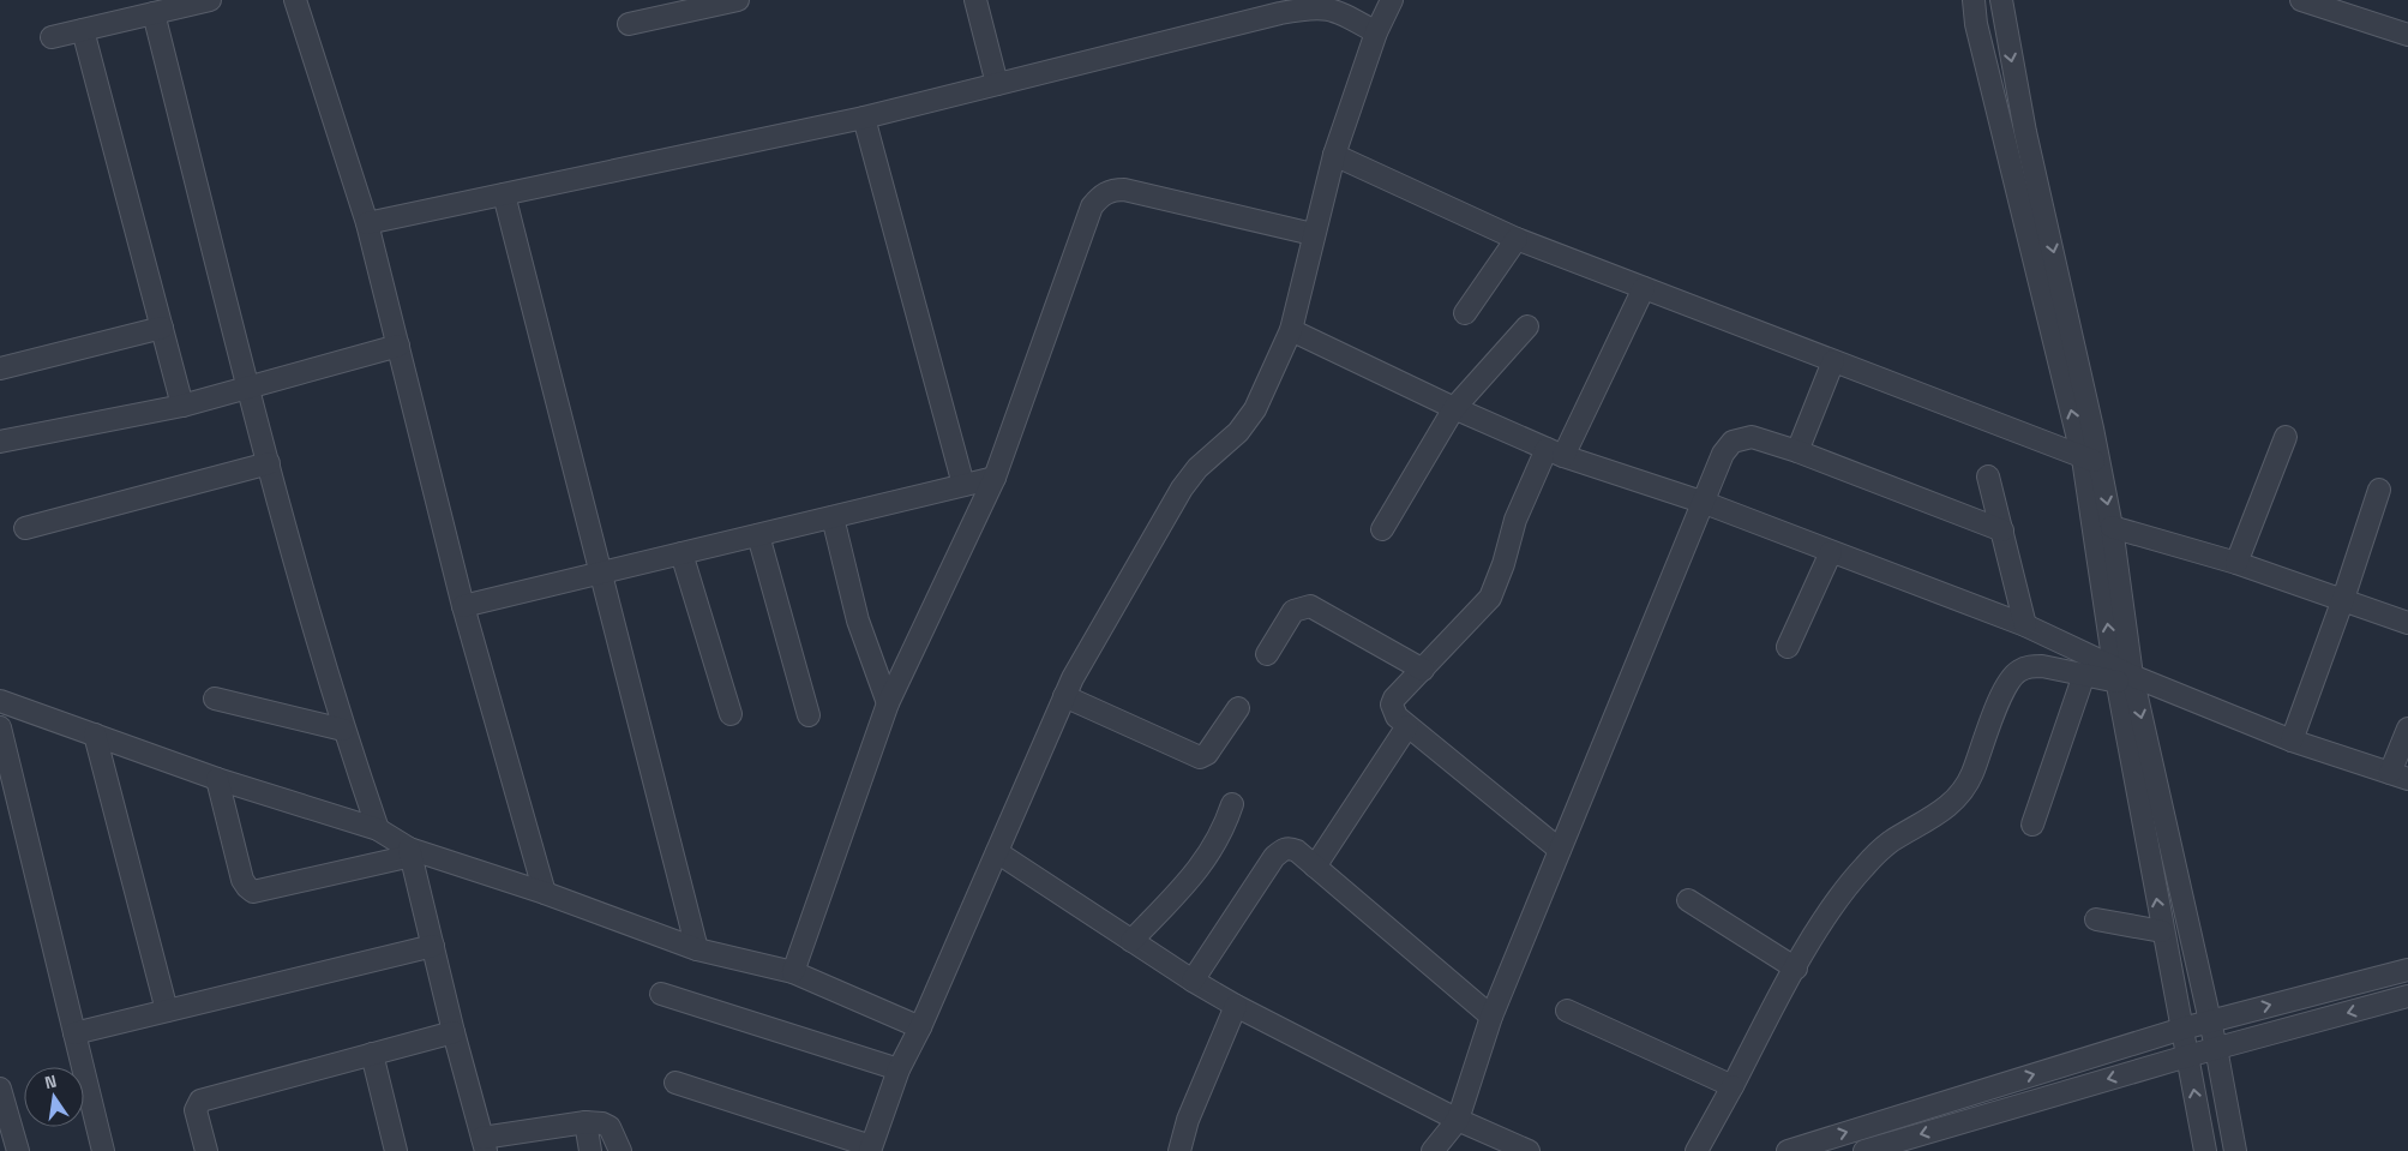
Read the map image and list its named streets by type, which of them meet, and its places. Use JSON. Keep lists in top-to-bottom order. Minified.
{"north":"top"}
